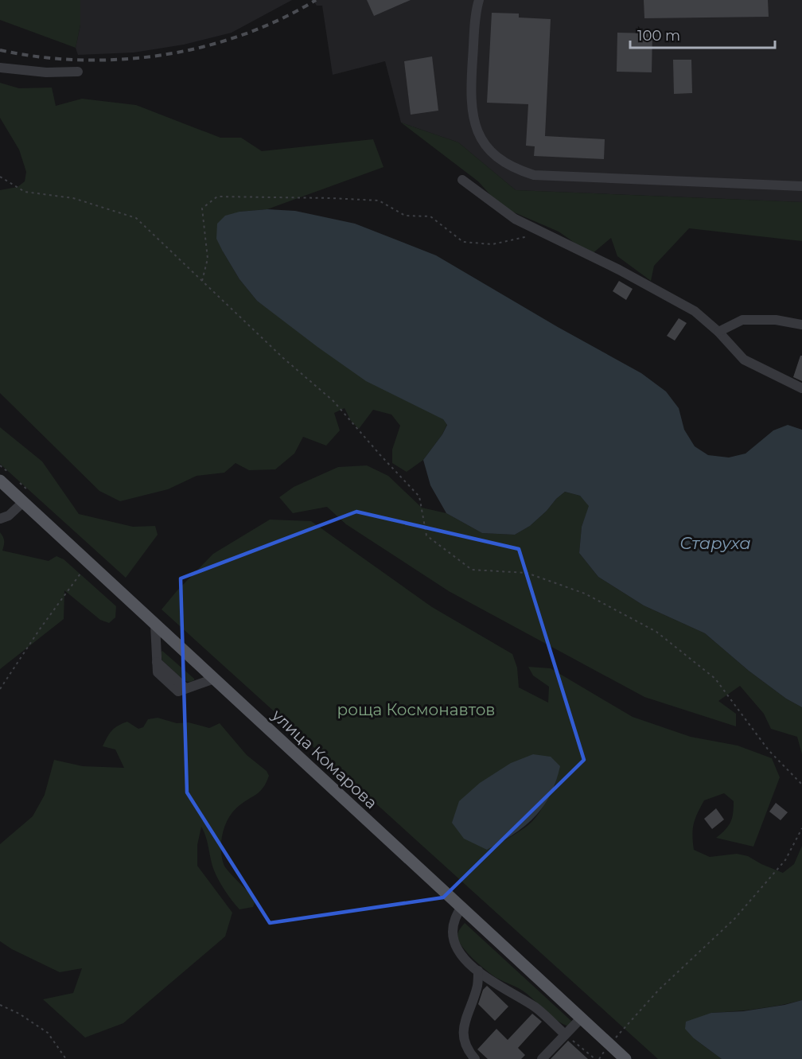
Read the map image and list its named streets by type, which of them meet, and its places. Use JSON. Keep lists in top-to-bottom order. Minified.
{"streets":{"main road":["улица Комарова"]},"water":["Старуха"],"parks":["роща Космонавтов"],"scale_bar":"100 m"}
